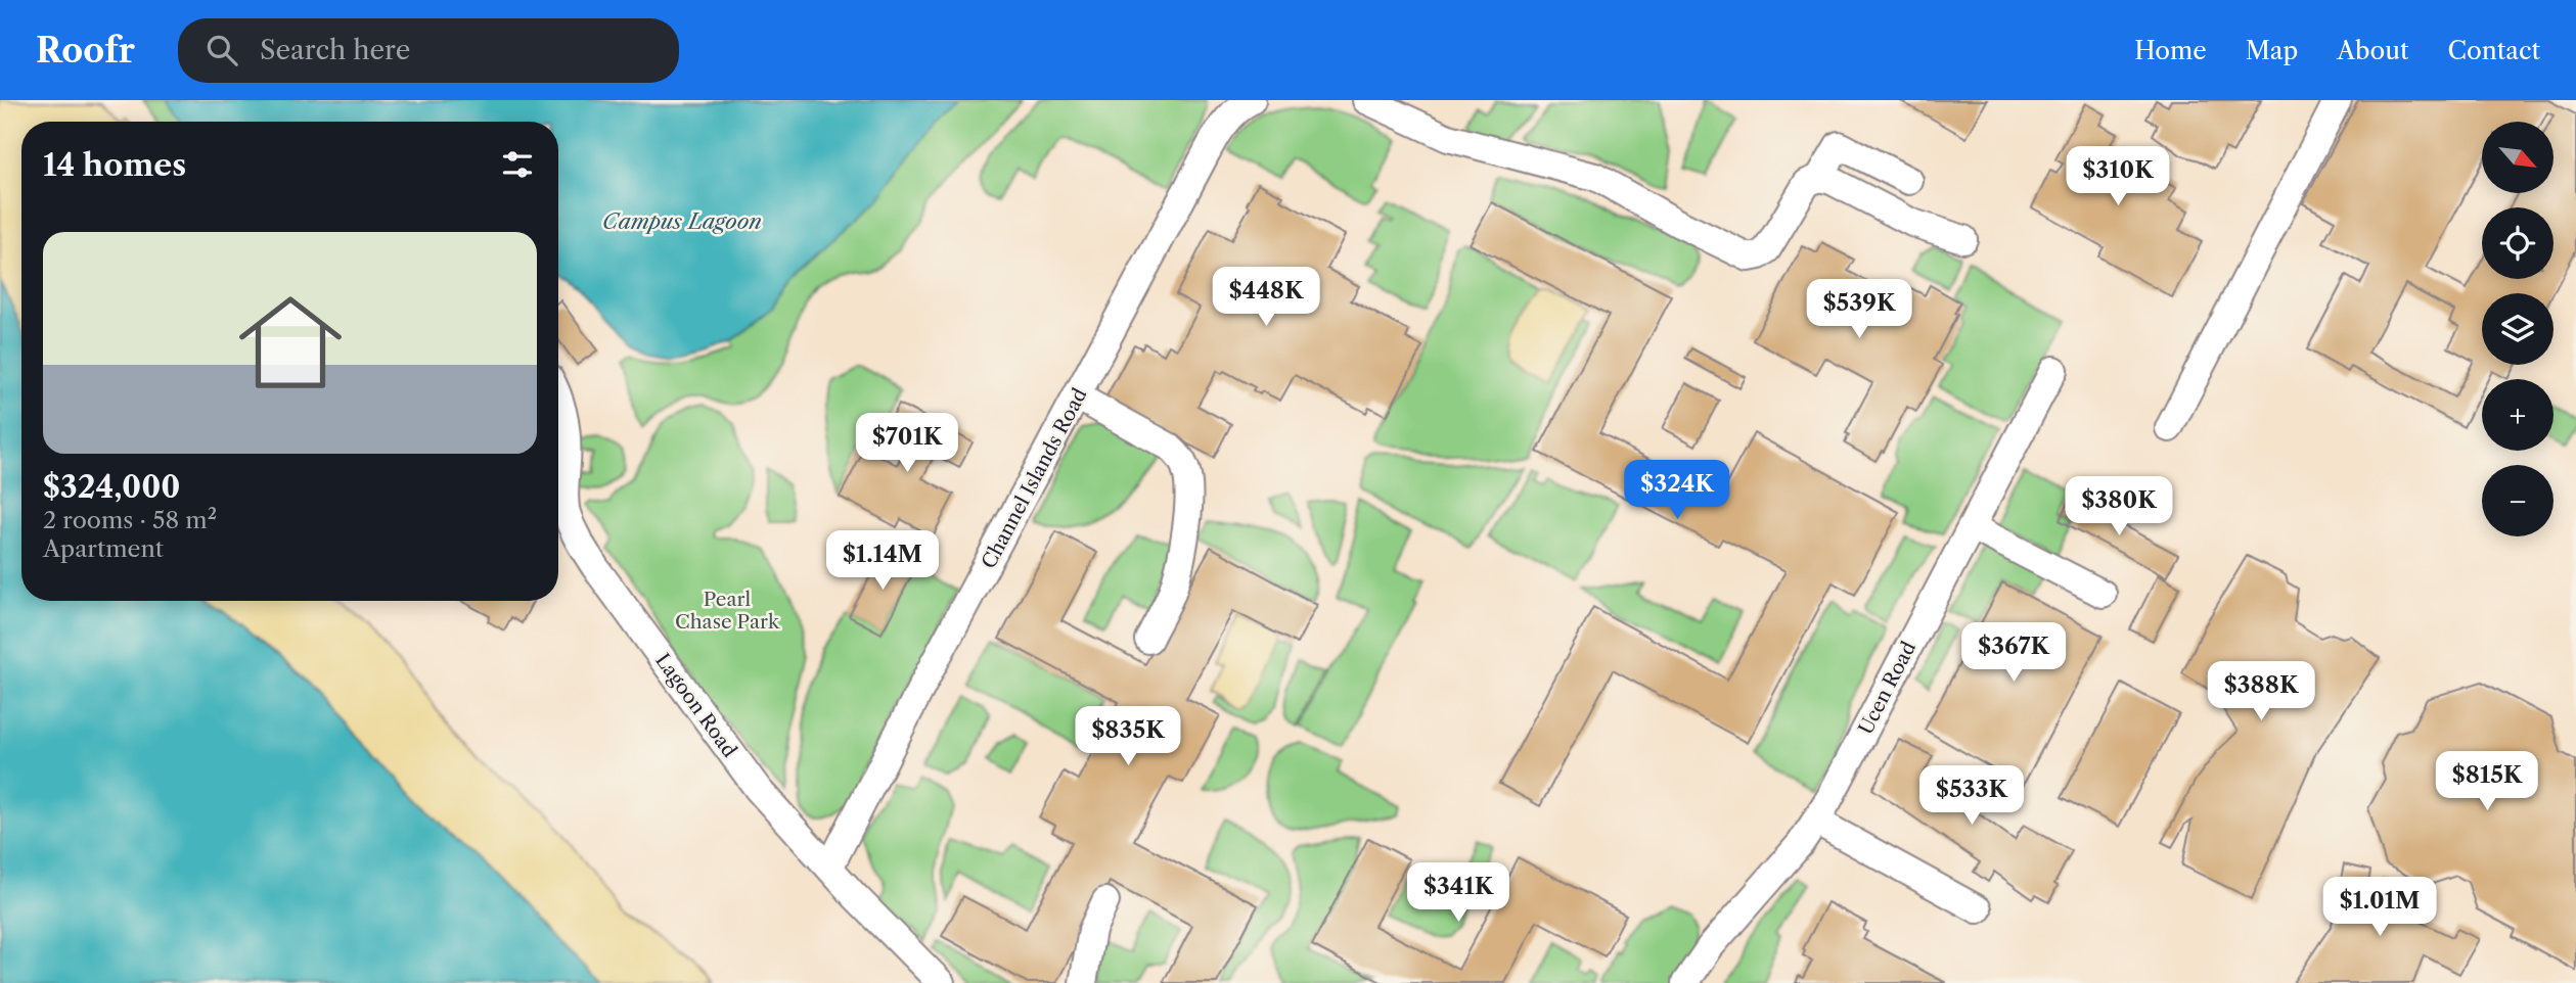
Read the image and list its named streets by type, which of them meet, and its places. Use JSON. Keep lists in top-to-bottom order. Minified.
{"streets":{"street":["Channel Islands Road","Ucen Road","Lagoon Road"]},"crossings":[["Channel Islands Road","Lagoon Road"]],"water":["Campus Lagoon"],"parks":["Pearl Chase Park"],"north":"bottom right","page":{"header":"Roofr","search":"Search here","nav":["Home","Map","About","Contact"],"map_buttons":["+","−"],"heading":"14 homes","price":["$310K","$448K","$539K","$701K","$324K","$380K","$1.14M","$367K","$388K","$835K","$815K","$533K","$341K","$1.01M"],"list":[{"name":"$324,000","note":"2 rooms · 58 m² · Apartment"}]}}
